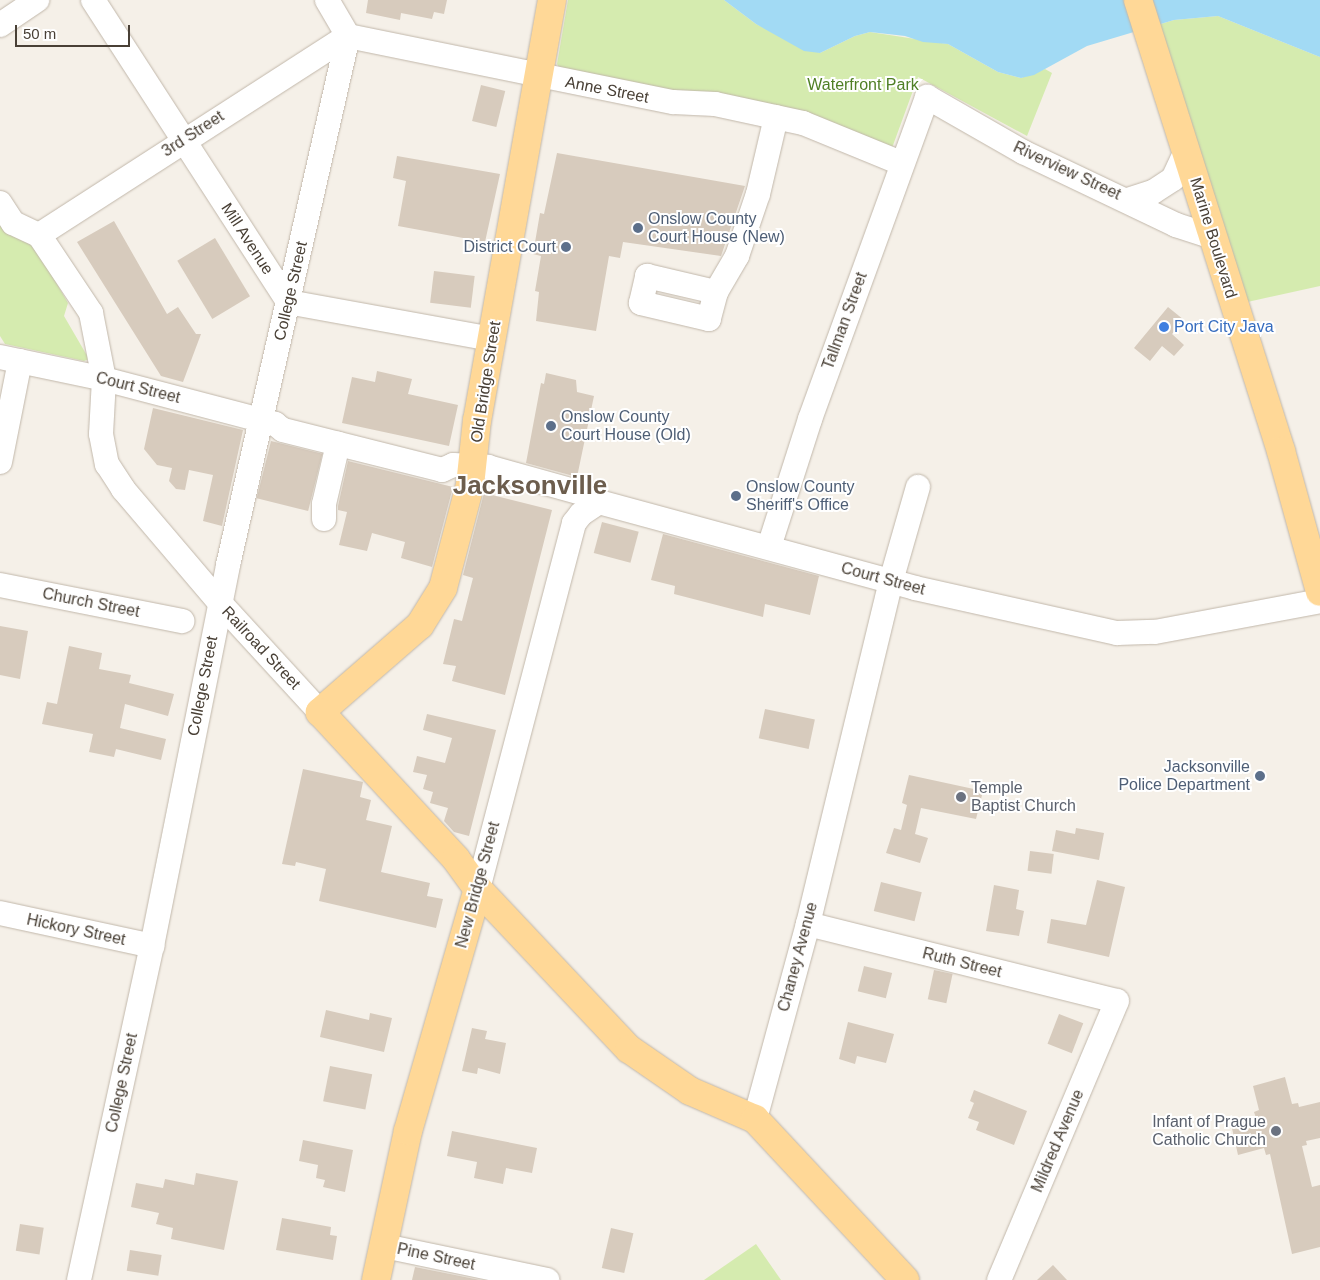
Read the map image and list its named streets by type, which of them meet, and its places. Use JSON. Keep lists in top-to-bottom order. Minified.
{"streets":{"main road":["Marine Boulevard","Old Bridge Street","Railroad Street","New Bridge Street"],"street":["Anne Street","3rd Street","Riverview Street","Mill Avenue","College Street","Tallman Street","Court Street","Church Street","Hickory Street","Chaney Avenue","Ruth Street","Mildred Avenue","Pine Street"]},"crossings":[["Anne Street","3rd Street"],["Anne Street","College Street"],["Anne Street","Tallman Street"],["Anne Street","Old Bridge Street"],["3rd Street","Mill Avenue"],["3rd Street","College Street"],["3rd Street","Railroad Street"],["Riverview Street","Marine Boulevard"],["Riverview Street","Tallman Street"],["Mill Avenue","College Street"],["College Street","Court Street"],["College Street","Railroad Street"],["College Street","Hickory Street"],["Tallman Street","Court Street"],["Old Bridge Street","Court Street"],["Old Bridge Street","Railroad Street"],["Court Street","Railroad Street"],["Court Street","New Bridge Street"],["Court Street","Chaney Avenue"],["Railroad Street","New Bridge Street"],["Railroad Street","Chaney Avenue"],["New Bridge Street","Pine Street"],["Chaney Avenue","Ruth Street"],["Ruth Street","Mildred Avenue"]],"districts":["Jacksonville"],"parks":["Waterfront Park"],"places":["Onslow County Court House (New)","District Court","Port City Java","Onslow County Court House (Old)","Onslow County Sheriff's Office","Jacksonville Police Department","Temple Baptist Church","Infant of Prague Catholic Church"],"scale_bar":"50 m"}
